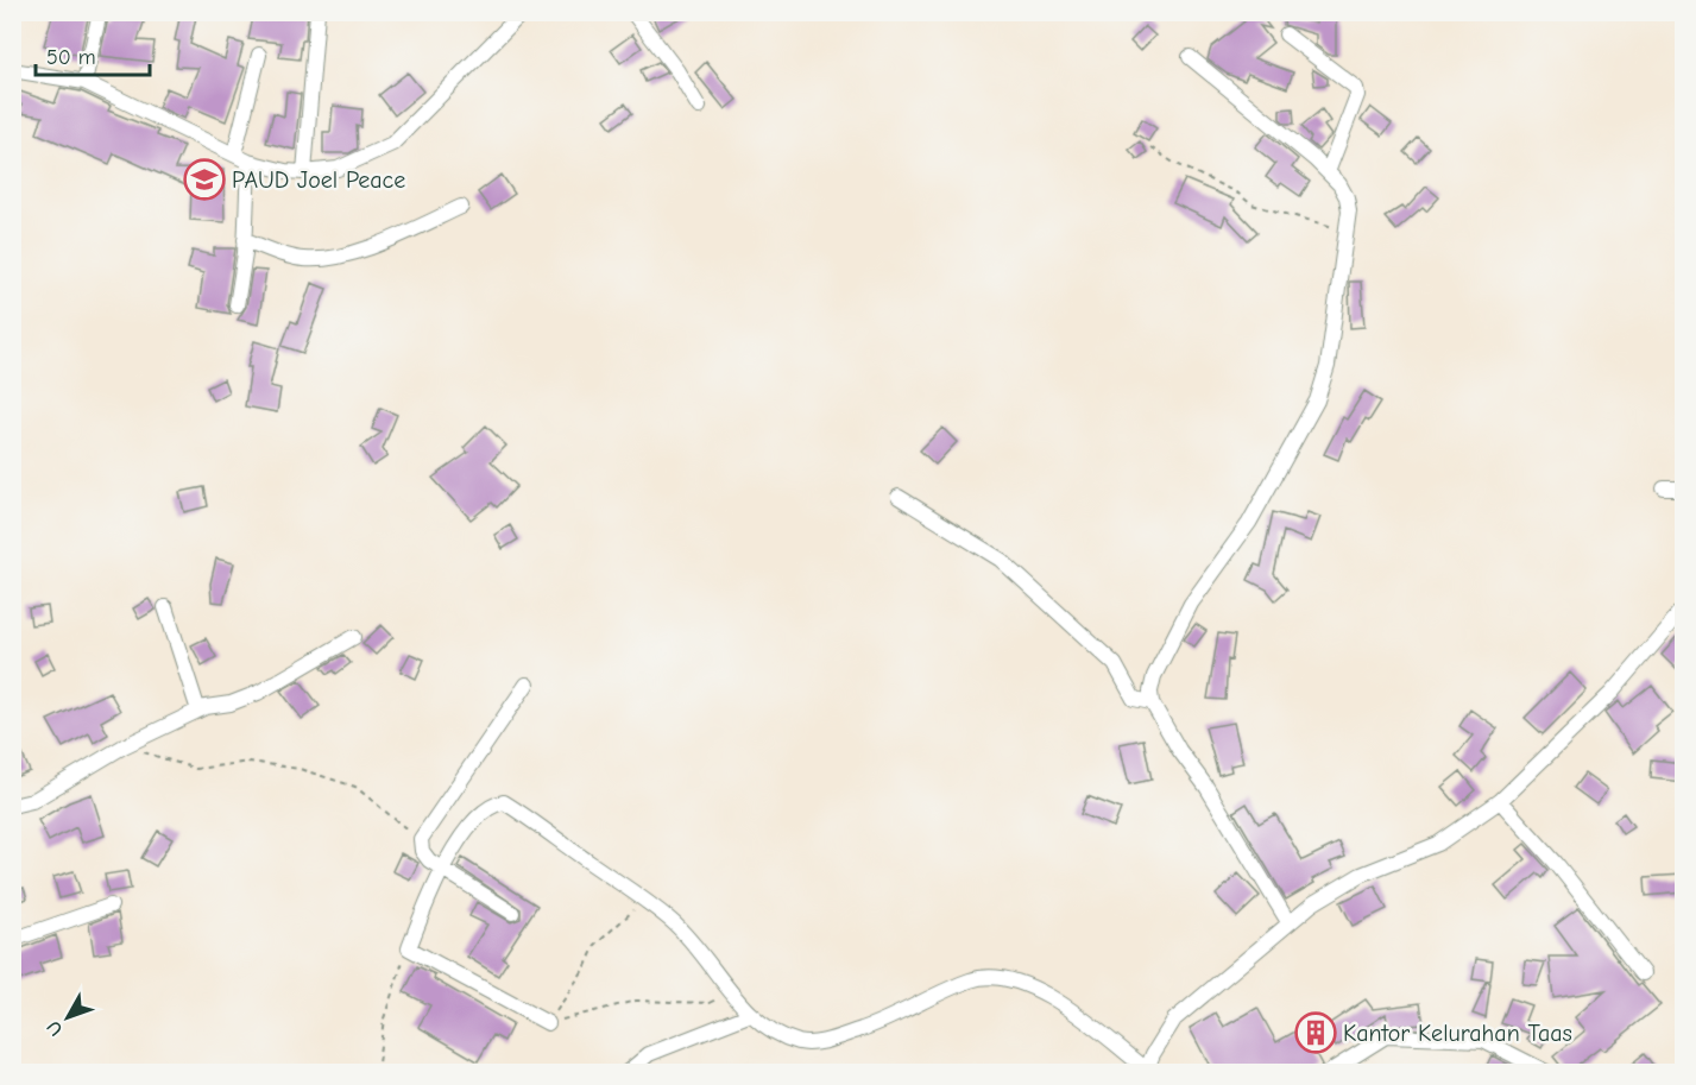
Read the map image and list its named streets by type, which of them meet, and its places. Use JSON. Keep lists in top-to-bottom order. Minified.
{"places":{"school or university":["PAUD Joel Peace"],"building":["Kantor Kelurahan Taas"]},"scale_bar":"50 m","north":"bottom left"}
